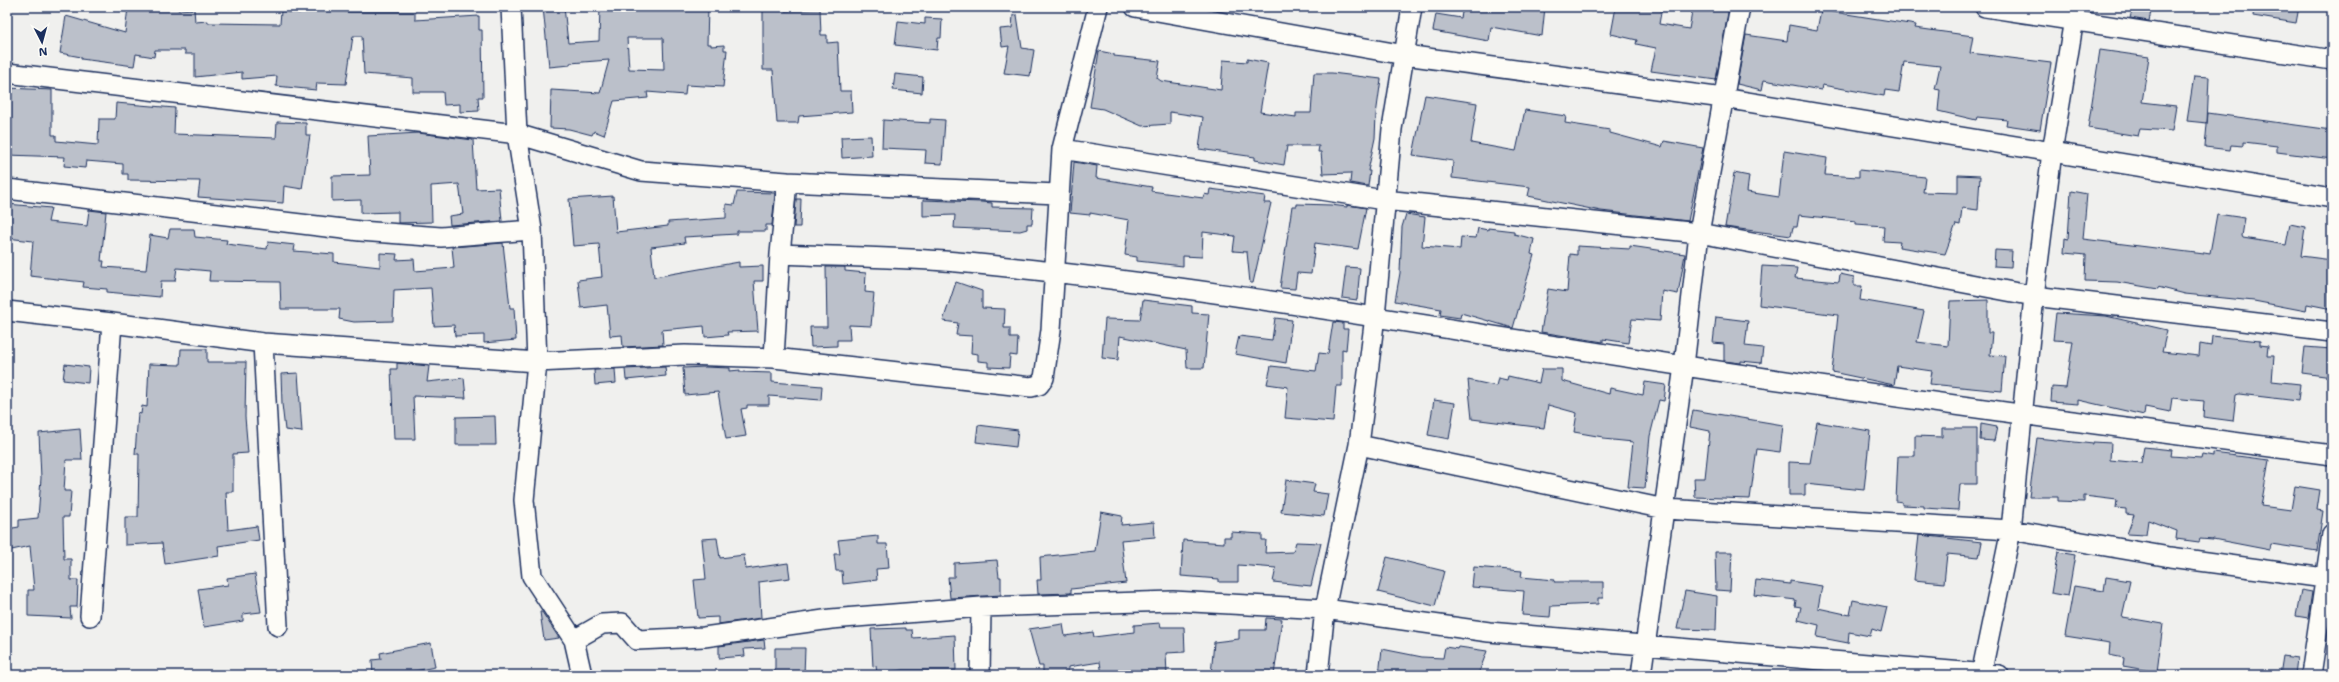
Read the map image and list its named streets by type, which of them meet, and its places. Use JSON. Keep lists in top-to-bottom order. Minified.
{"north":"bottom"}
